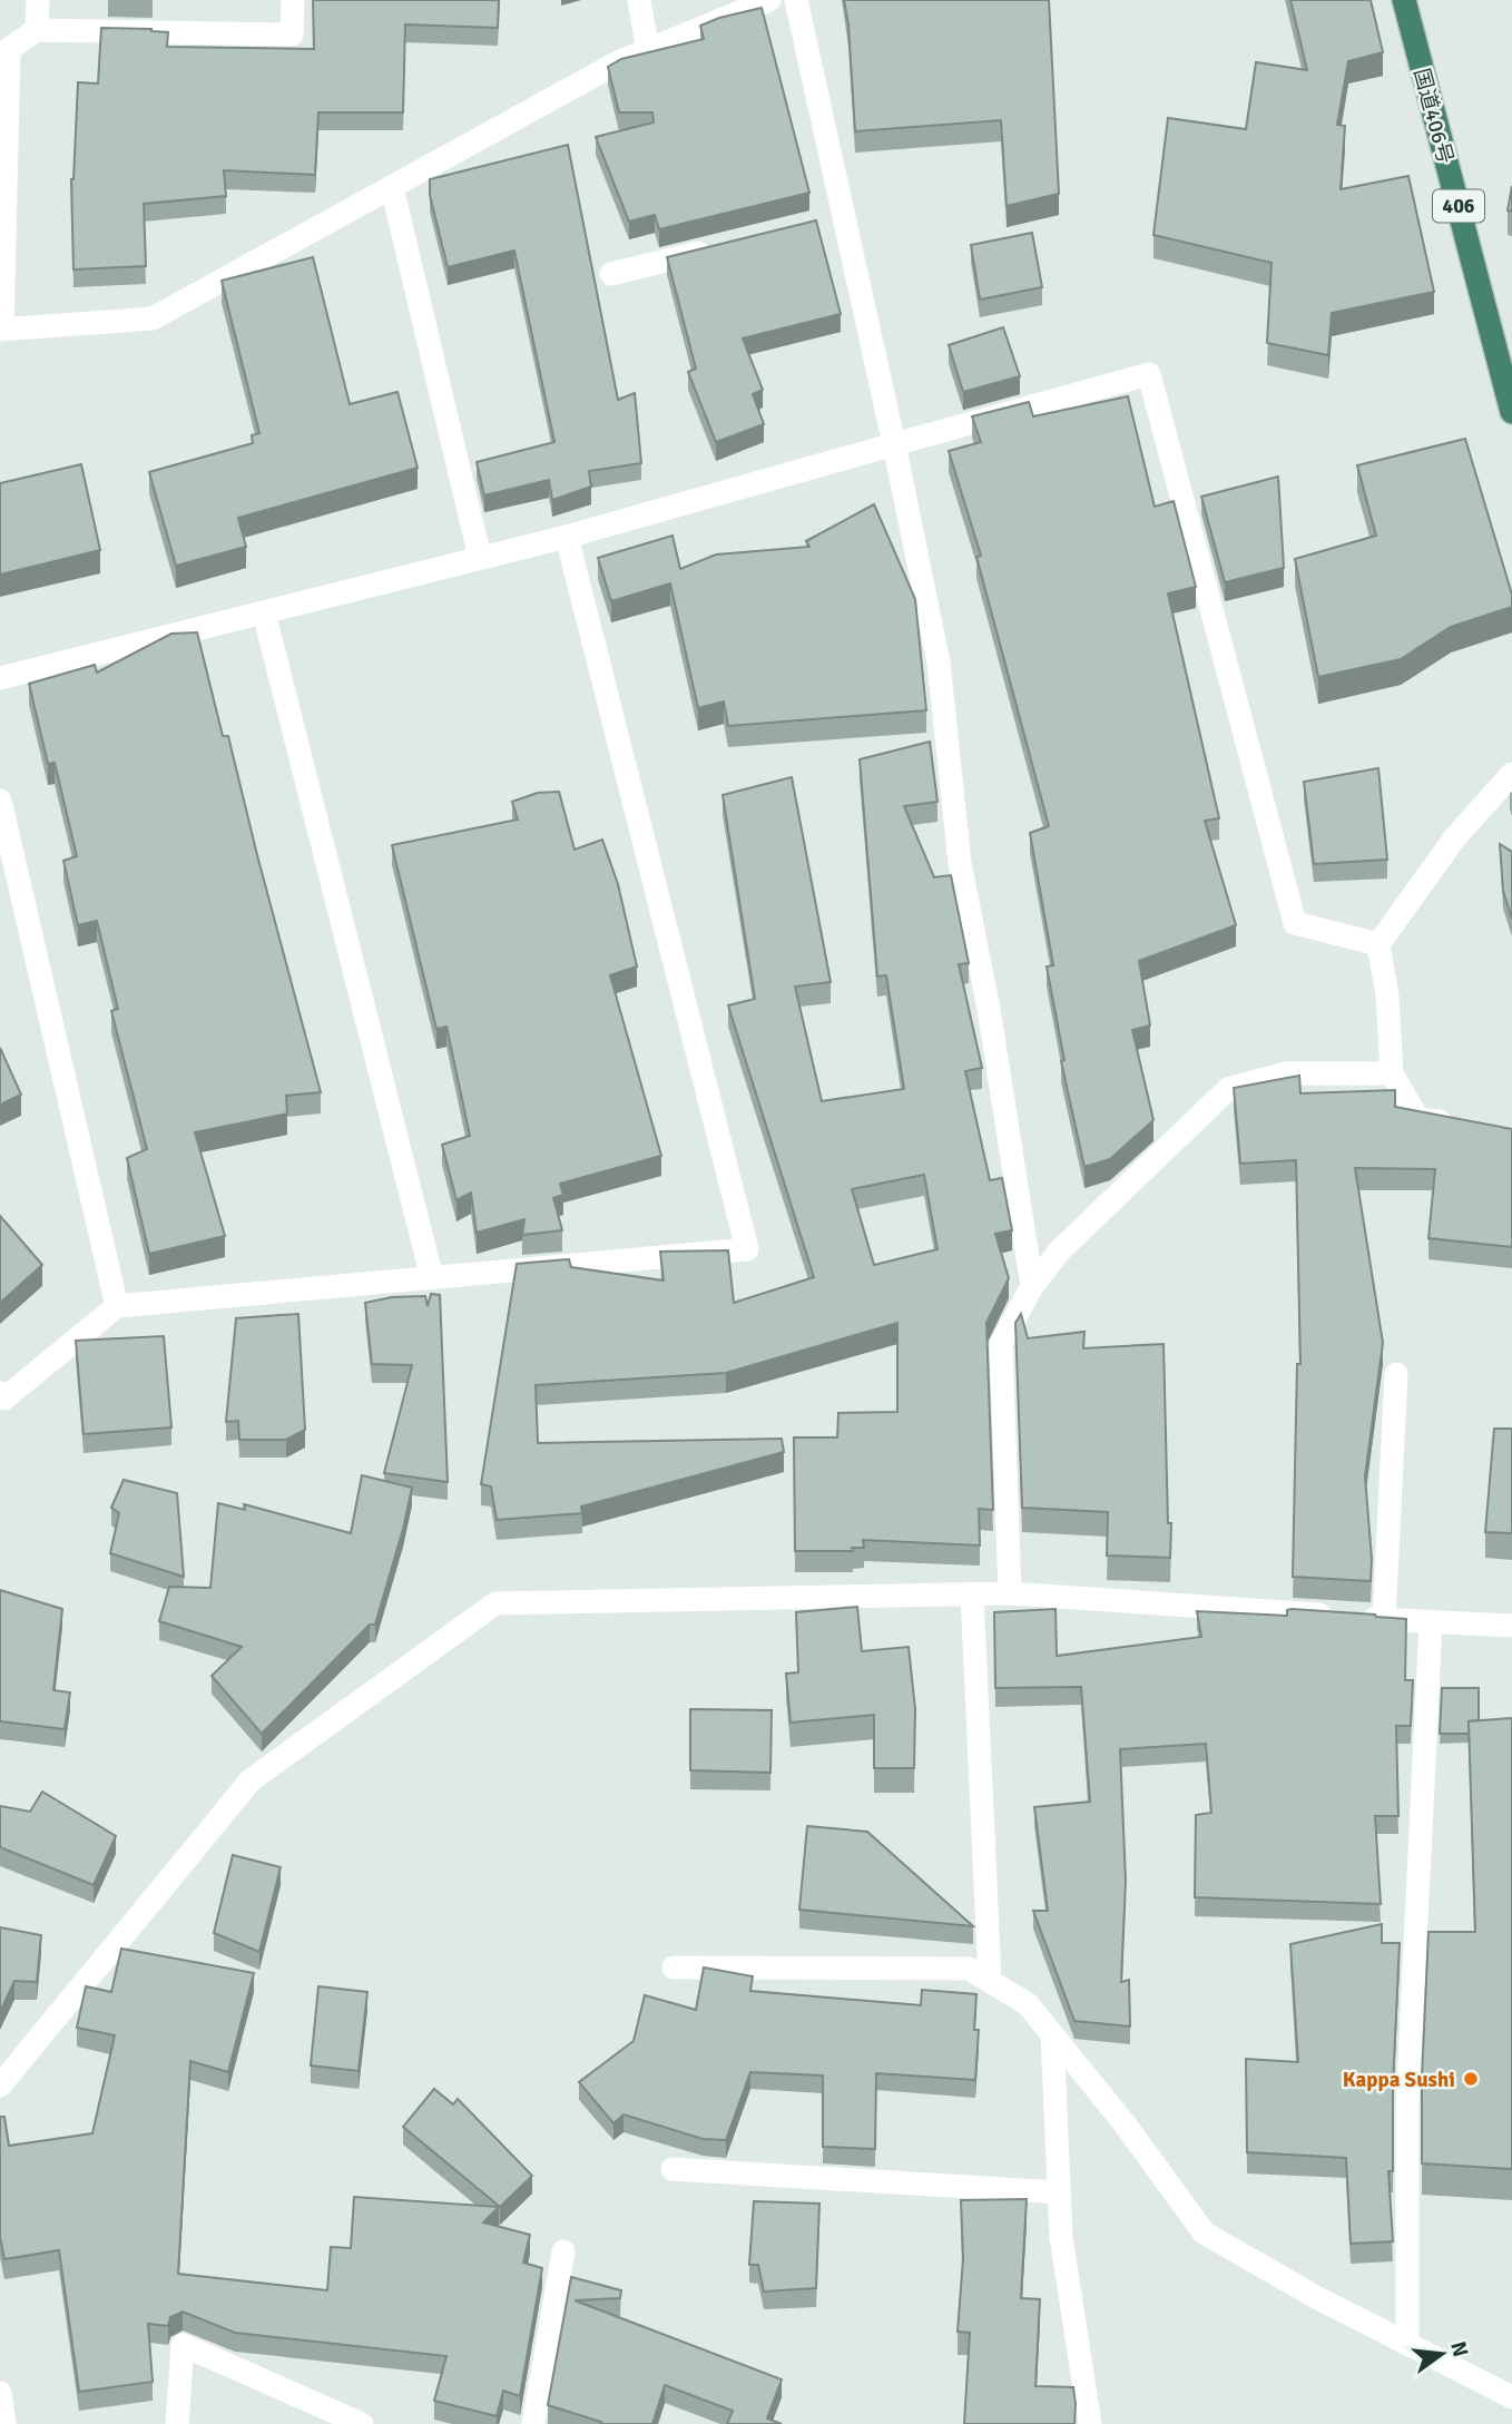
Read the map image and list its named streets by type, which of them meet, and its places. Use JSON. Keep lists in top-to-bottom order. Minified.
{"streets":{"highway":["国道406号","406"]},"places":["Kappa Sushi"],"north":"right"}
